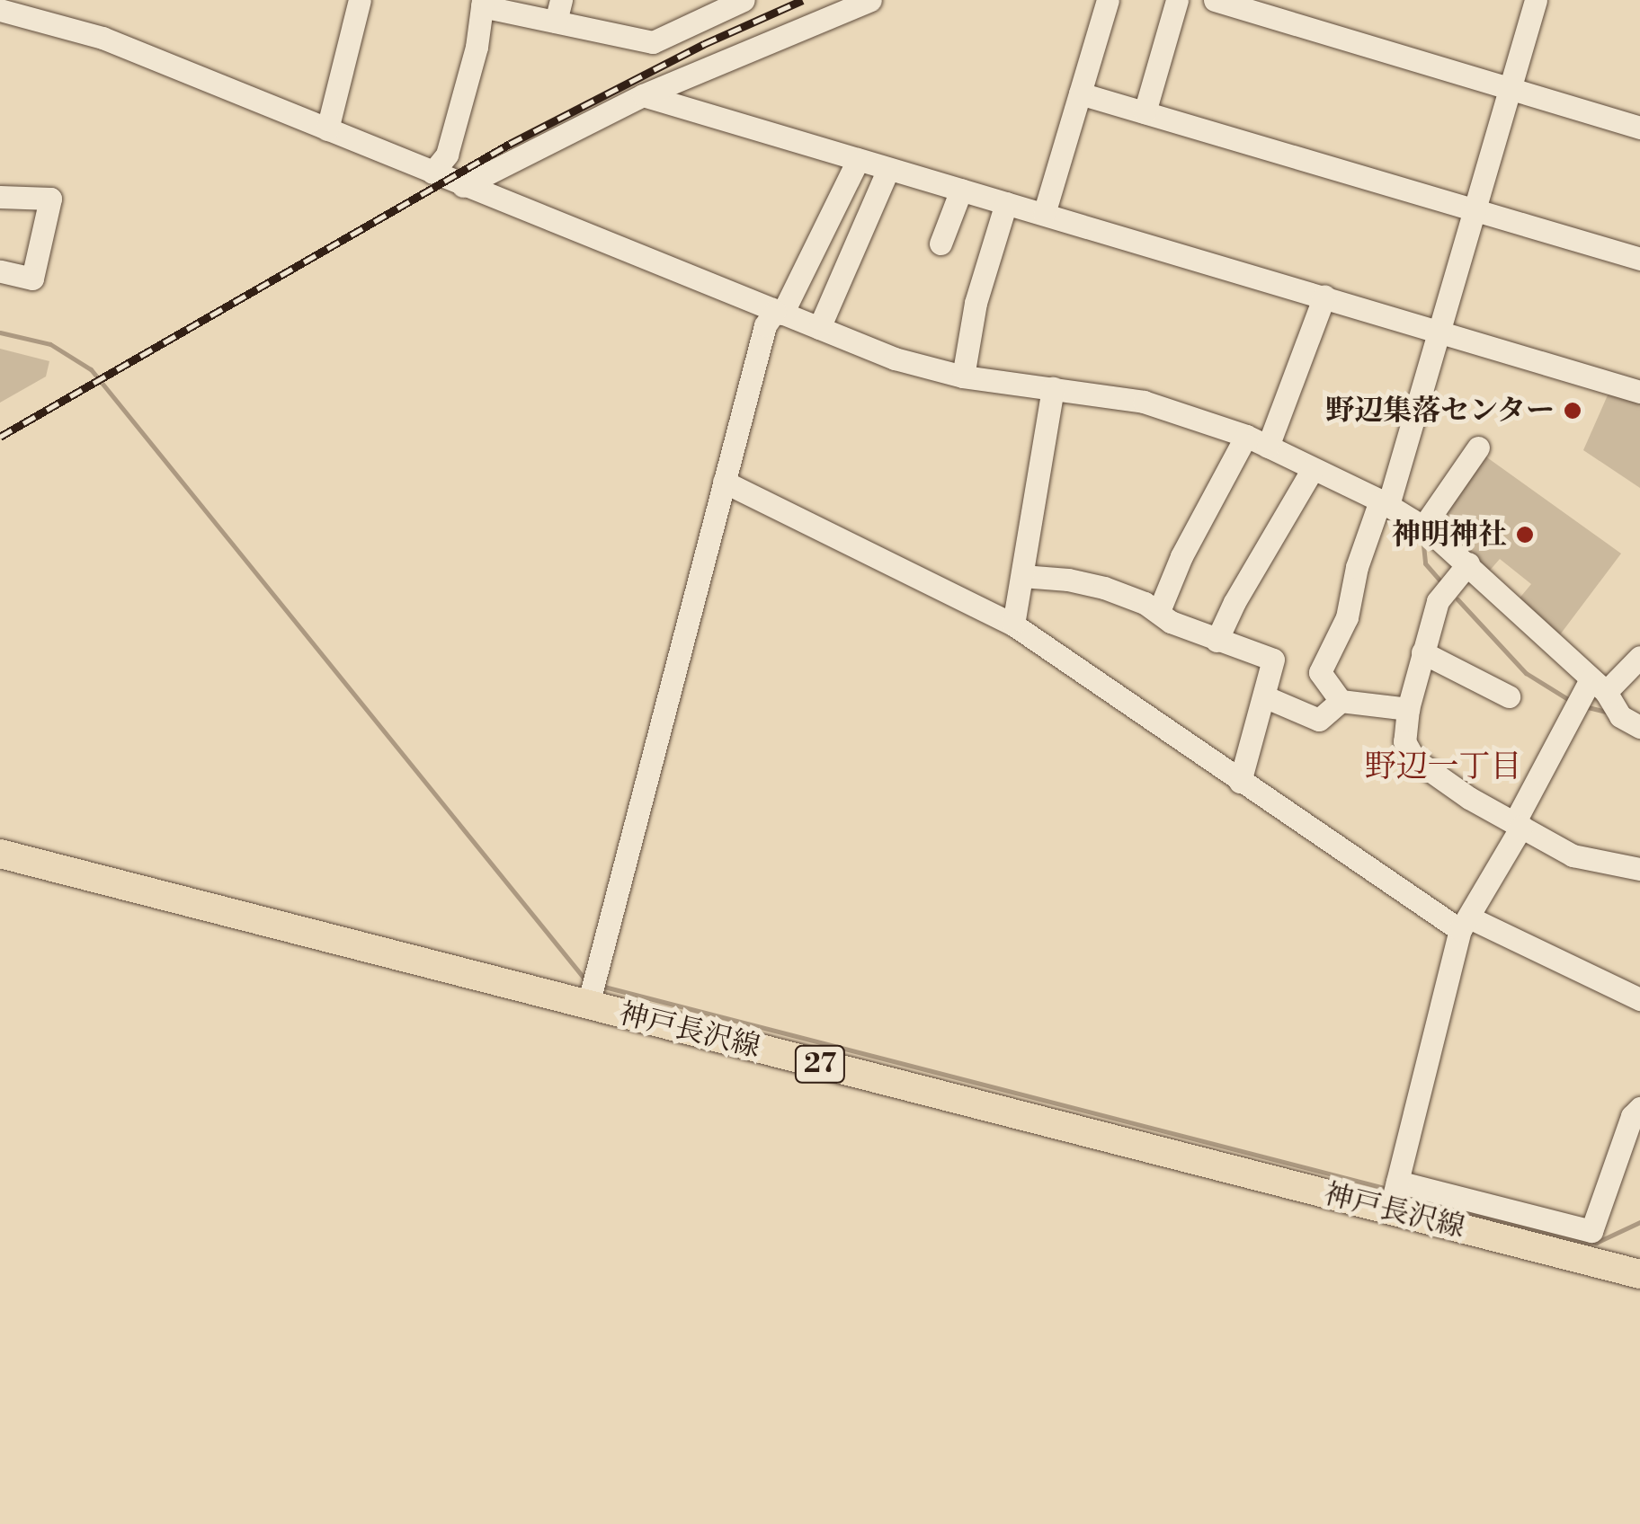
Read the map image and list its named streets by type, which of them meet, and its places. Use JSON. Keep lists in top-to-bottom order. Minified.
{"streets":{"main road":["神戸長沢線","27"]},"districts":["野辺一丁目"],"places":["野辺集落センター","神明神社"]}
